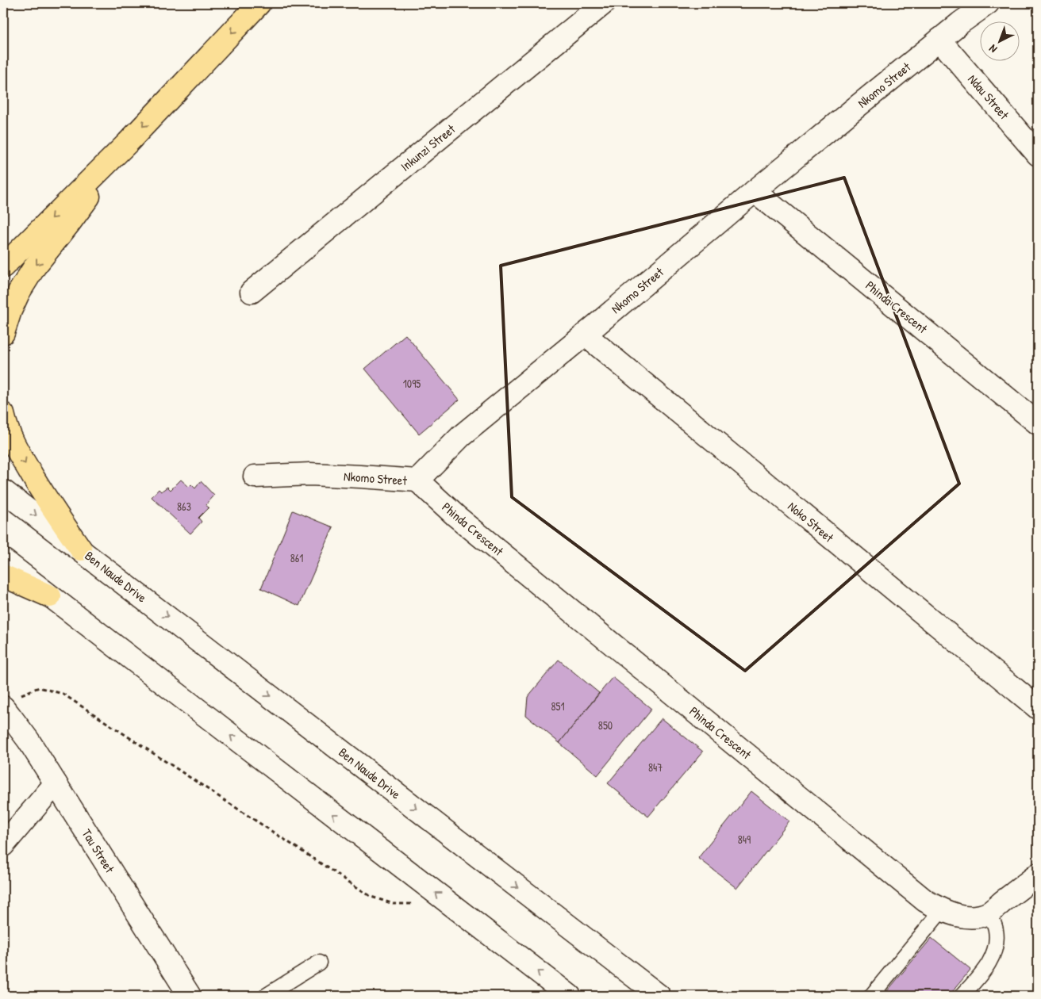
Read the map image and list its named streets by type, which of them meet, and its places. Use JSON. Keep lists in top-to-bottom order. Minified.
{"streets":{"street":["Nkomo Street","Ndau Street","Inkunzi Street","Phinda Crescent","Noko Street","Ben Naude Drive","Tau Street"]},"crossings":[["Nkomo Street","Ndau Street"],["Nkomo Street","Phinda Crescent"],["Nkomo Street","Noko Street"]],"house_numbers":["1095","863","861","851","850","847","849"],"north":"bottom left"}
